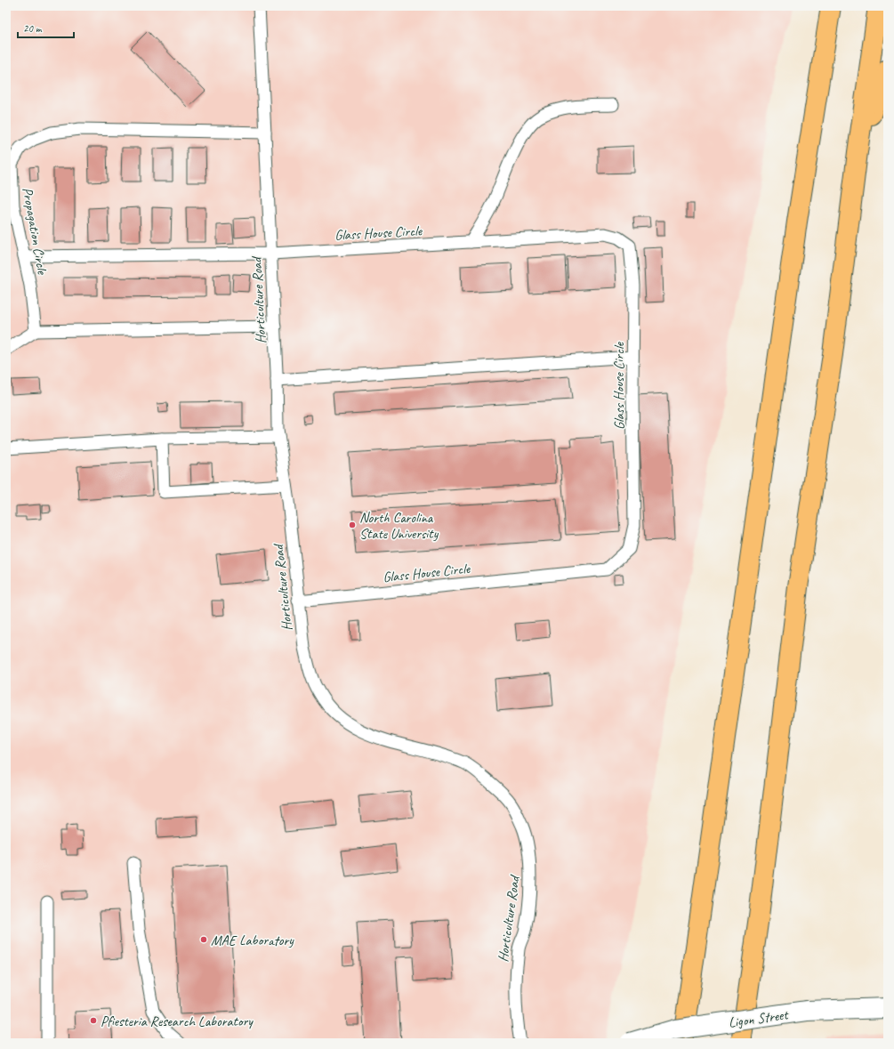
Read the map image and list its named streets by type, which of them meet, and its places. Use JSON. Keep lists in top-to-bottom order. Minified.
{"streets":{"street":["Ligon Street"],"lane":["Propagation Circle","Glass House Circle","Horticulture Road"]},"crossings":[["Propagation Circle","Glass House Circle"],["Propagation Circle","Horticulture Road"],["Glass House Circle","Horticulture Road"]],"places":["North Carolina State University","MAE Laboratory","Pfiesteria Research Laboratory"],"scale_bar":"20 m"}
